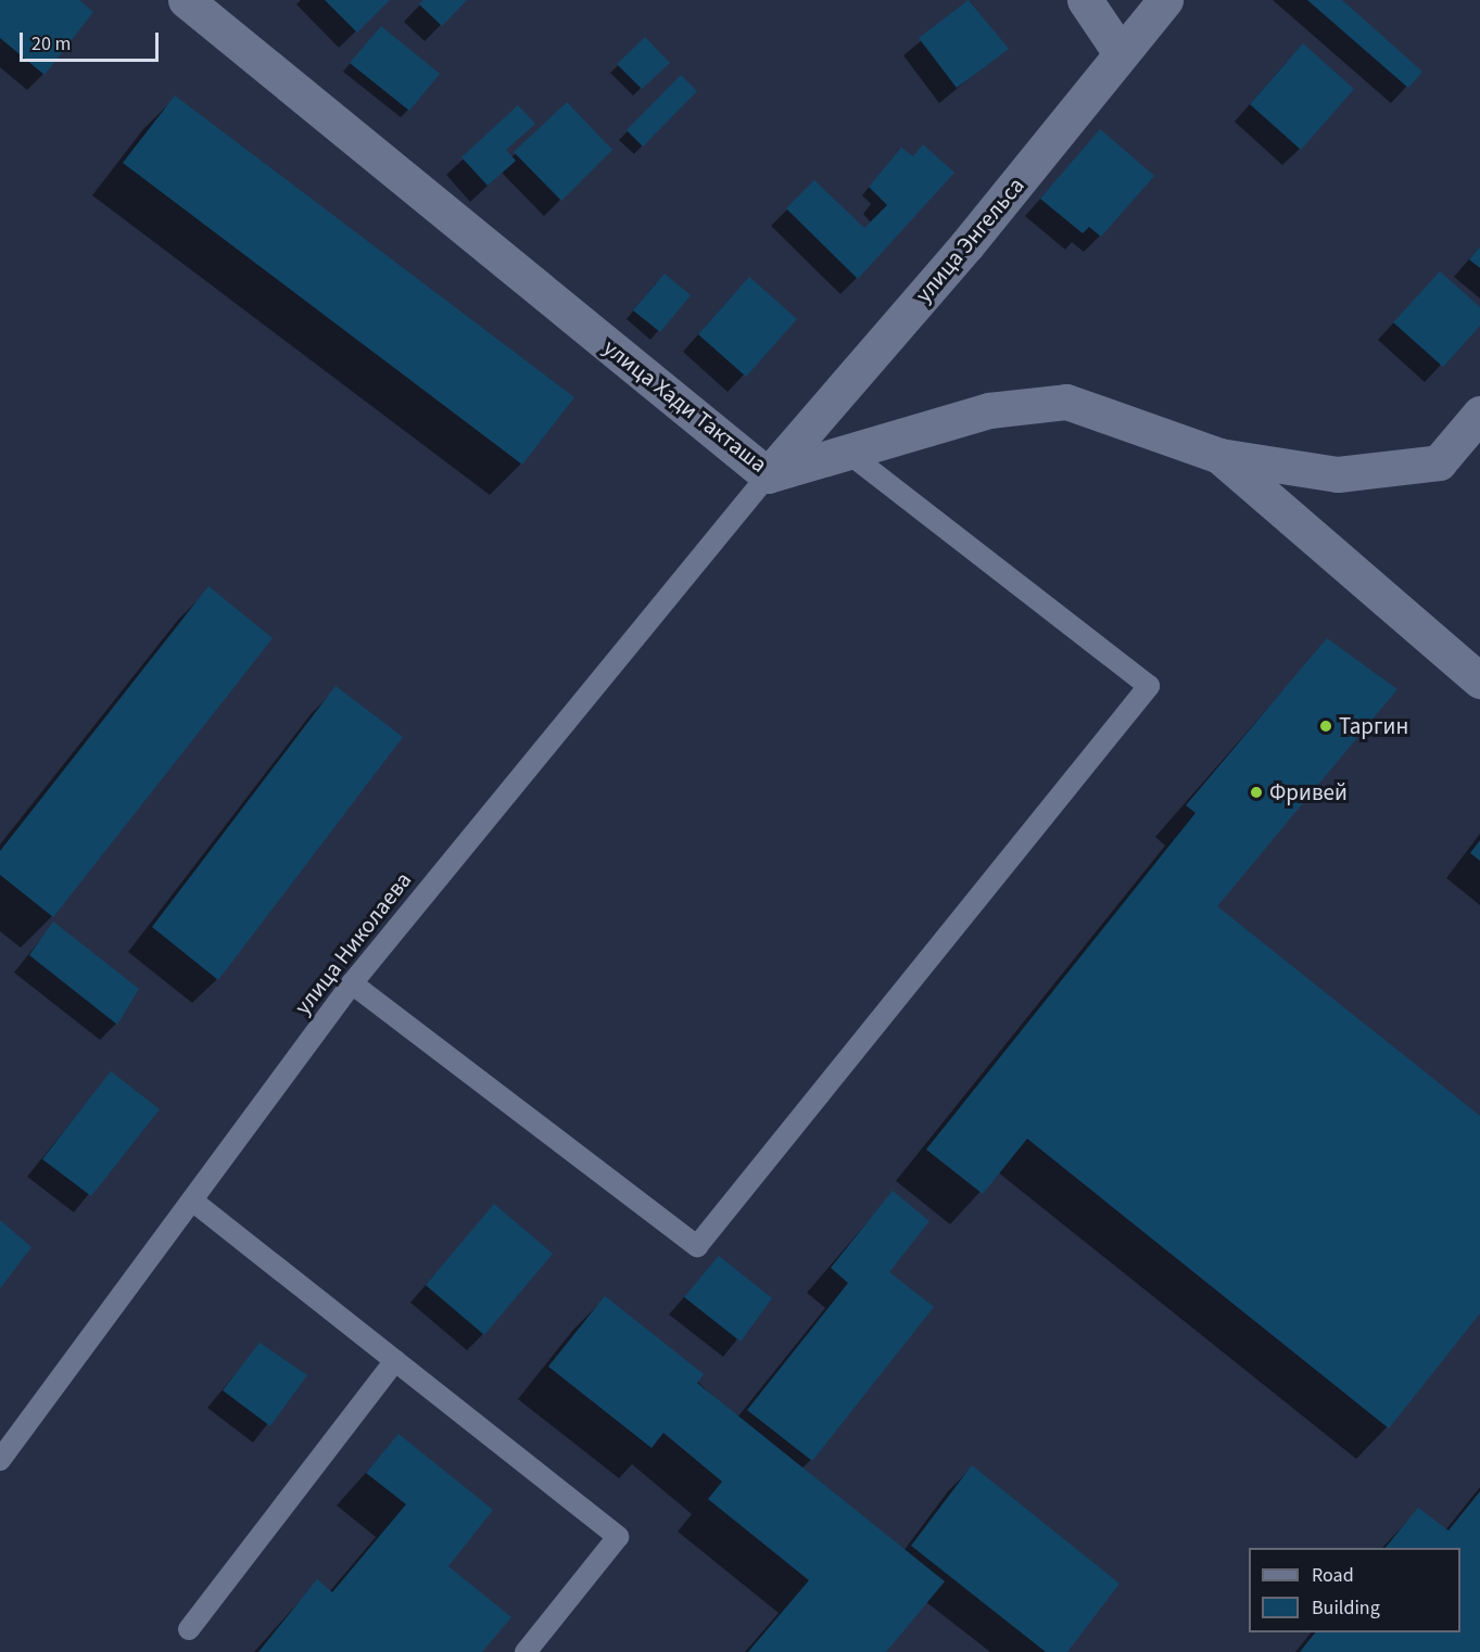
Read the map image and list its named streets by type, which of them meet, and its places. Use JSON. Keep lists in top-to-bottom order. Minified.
{"streets":{"street":["улица Энгельса","улица Хади Такташа"],"lane":["улица Николаева"]},"crossings":[["улица Энгельса","улица Хади Такташа"],["улица Энгельса","улица Николаева"],["улица Хади Такташа","улица Николаева"]],"places":["Таргин","Фривей"],"legend":["Road","Building"],"scale_bar":"20 m"}
